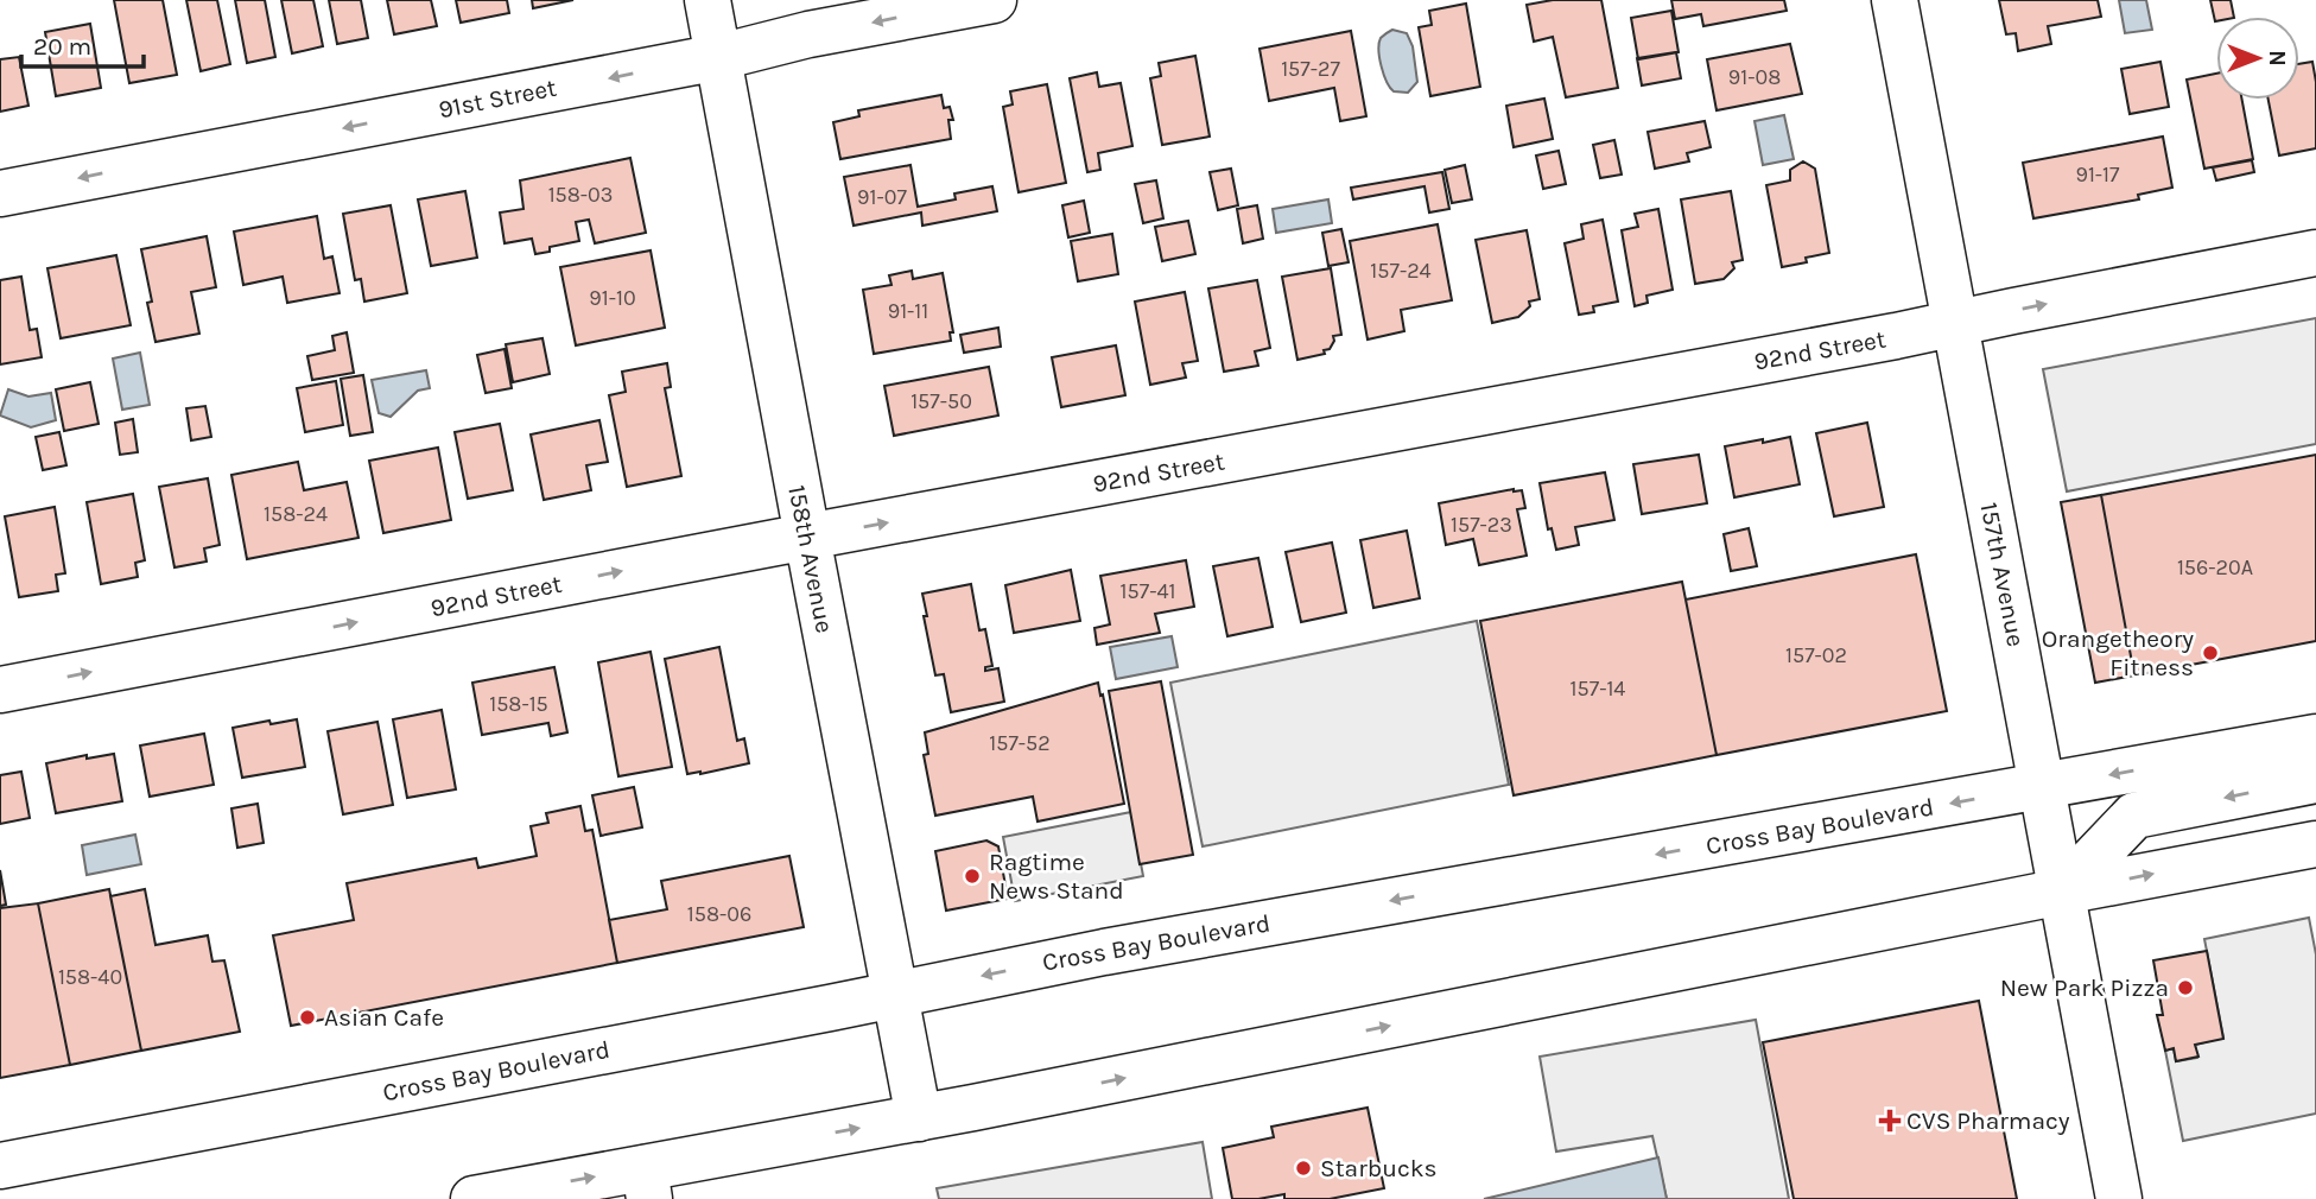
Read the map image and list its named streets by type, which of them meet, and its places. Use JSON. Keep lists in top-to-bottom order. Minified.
{"streets":{"street":["91st Street","92nd Street","158th Avenue","157th Avenue","Cross Bay Boulevard"]},"crossings":[["91st Street","158th Avenue"],["92nd Street","158th Avenue"],["92nd Street","157th Avenue"],["158th Avenue","Cross Bay Boulevard"],["157th Avenue","Cross Bay Boulevard"]],"one_way":["91st Street","92nd Street"],"places":{"other":["Orangetheory Fitness","Ragtime News Stand","New Park Pizza","Asian Cafe","Starbucks"],"health":["CVS Pharmacy"]},"house_numbers":["157-27","91-08","91-17","158-03","91-07","157-24","91-10","91-11","157-50","158-24","157-23","156-20A","157-41","157-02","157-14","158-15","157-52","158-06","158-40"],"scale_bar":"20 m","north":"right"}
